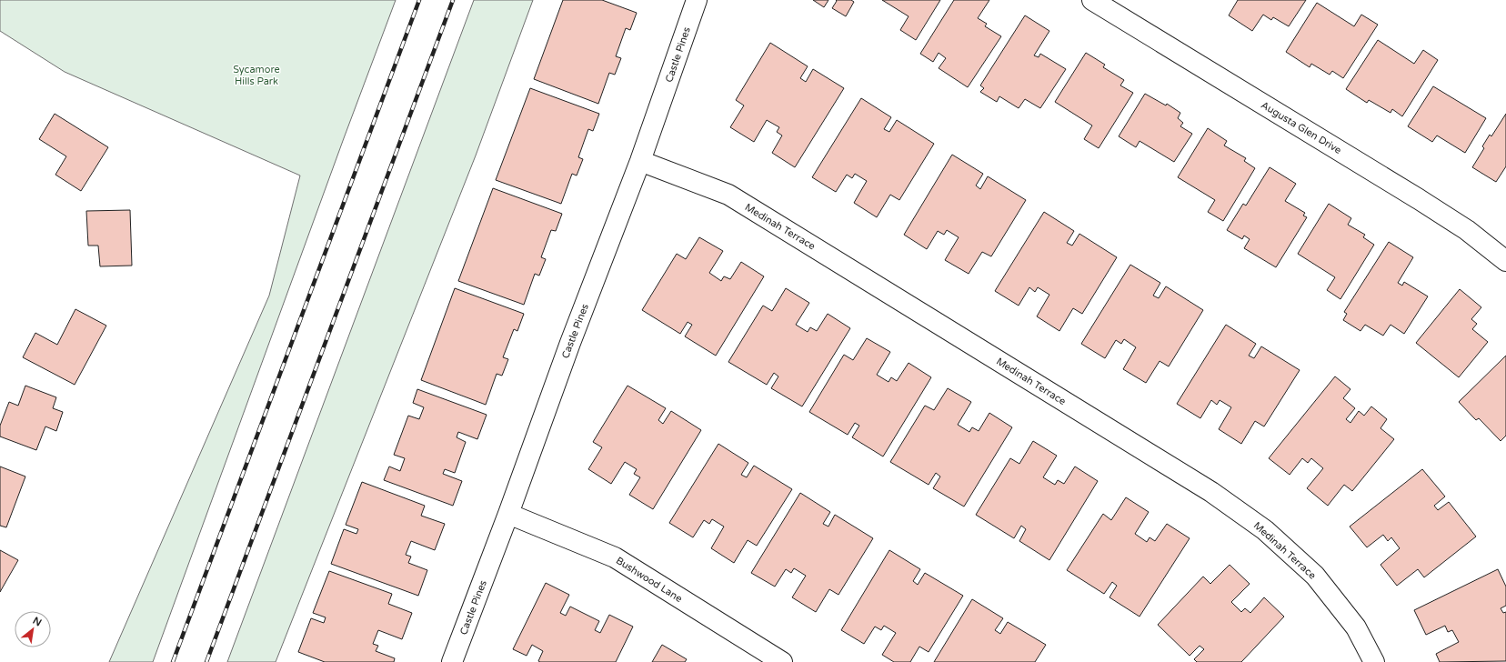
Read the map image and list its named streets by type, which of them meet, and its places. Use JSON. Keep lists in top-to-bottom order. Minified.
{"streets":{"street":["Castle Pines","Augusta Glen Drive","Medinah Terrace","Bushwood Lane"]},"crossings":[["Castle Pines","Medinah Terrace"],["Castle Pines","Bushwood Lane"]],"parks":["Sycamore Hills Park"],"north":"top right"}
